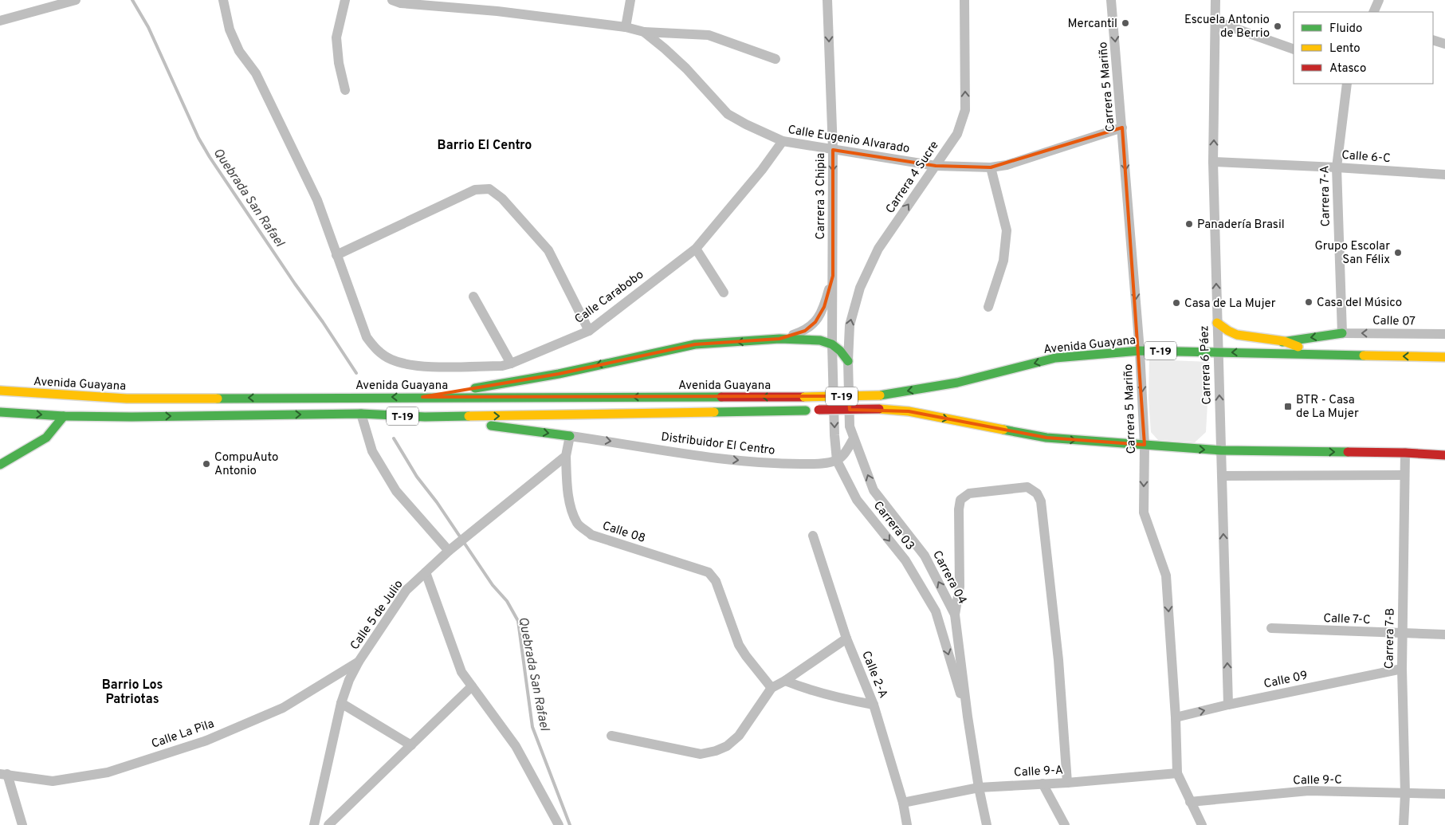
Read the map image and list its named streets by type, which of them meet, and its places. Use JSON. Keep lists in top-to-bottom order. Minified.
{"streets":{"highway":["Avenida Guayana","T-19"],"street":["Carrera 5 Mariño","Calle Eugenio Alvarado","Calle 6-C","Carrera 4 Sucre","Carrera 3 Chipia","Carrera 7-A","Calle Carabobo","Calle 07","Carrera 6 Páez","Distribuidor El Centro","Carrera 03","Calle 08","Carrera 04","Calle 5 de Julio","Calle 7-C","Carrera 7-B","Calle 2-A","Calle 09","Calle La Pila","Calle 9-A","Calle 9-C"]},"crossings":[["Carrera 5 Mariño","Calle Eugenio Alvarado"],["Carrera 5 Mariño","Avenida Guayana"],["Carrera 5 Mariño","T-19"],["Carrera 5 Mariño","Calle 09"],["Carrera 5 Mariño","Calle 9-A"],["Calle Eugenio Alvarado","Carrera 4 Sucre"],["Calle Eugenio Alvarado","Carrera 3 Chipia"],["Calle Eugenio Alvarado","Calle Carabobo"],["Calle 6-C","Carrera 7-A"],["Calle 6-C","Carrera 6 Páez"],["Carrera 4 Sucre","Carrera 04"],["Carrera 3 Chipia","Carrera 03"],["Carrera 7-A","Calle 07"],["Avenida Guayana","Carrera 6 Páez"],["T-19","Carrera 6 Páez"],["T-19","Carrera 7-B"],["Carrera 6 Páez","Calle 09"],["Distribuidor El Centro","Carrera 03"],["Carrera 03","Carrera 04"],["Calle 08","Calle 5 de Julio"],["Carrera 04","Calle 9-A"],["Calle 5 de Julio","Calle La Pila"],["Calle 7-C","Carrera 7-B"],["Carrera 7-B","Calle 09"],["Carrera 7-B","Calle 9-C"],["Calle 2-A","Calle 9-A"]],"one_way":["Carrera 5 Mariño","Carrera 4 Sucre","Carrera 3 Chipia","Calle 07","Carrera 6 Páez","Distribuidor El Centro","Carrera 03","Carrera 04"],"districts":["Barrio El Centro","Barrio Los Patriotas"],"water":["Quebrada San Rafael"],"places":{"other":["Mercantil","Escuela Antonio de Berrio","Panadería Brasil","Grupo Escolar San Félix","Casa del Músico","Casa de La Mujer","CompuAuto Antonio"],"transit":["BTR - Casa de La Mujer"]},"legend":["Fluido","Lento","Atasco"]}
